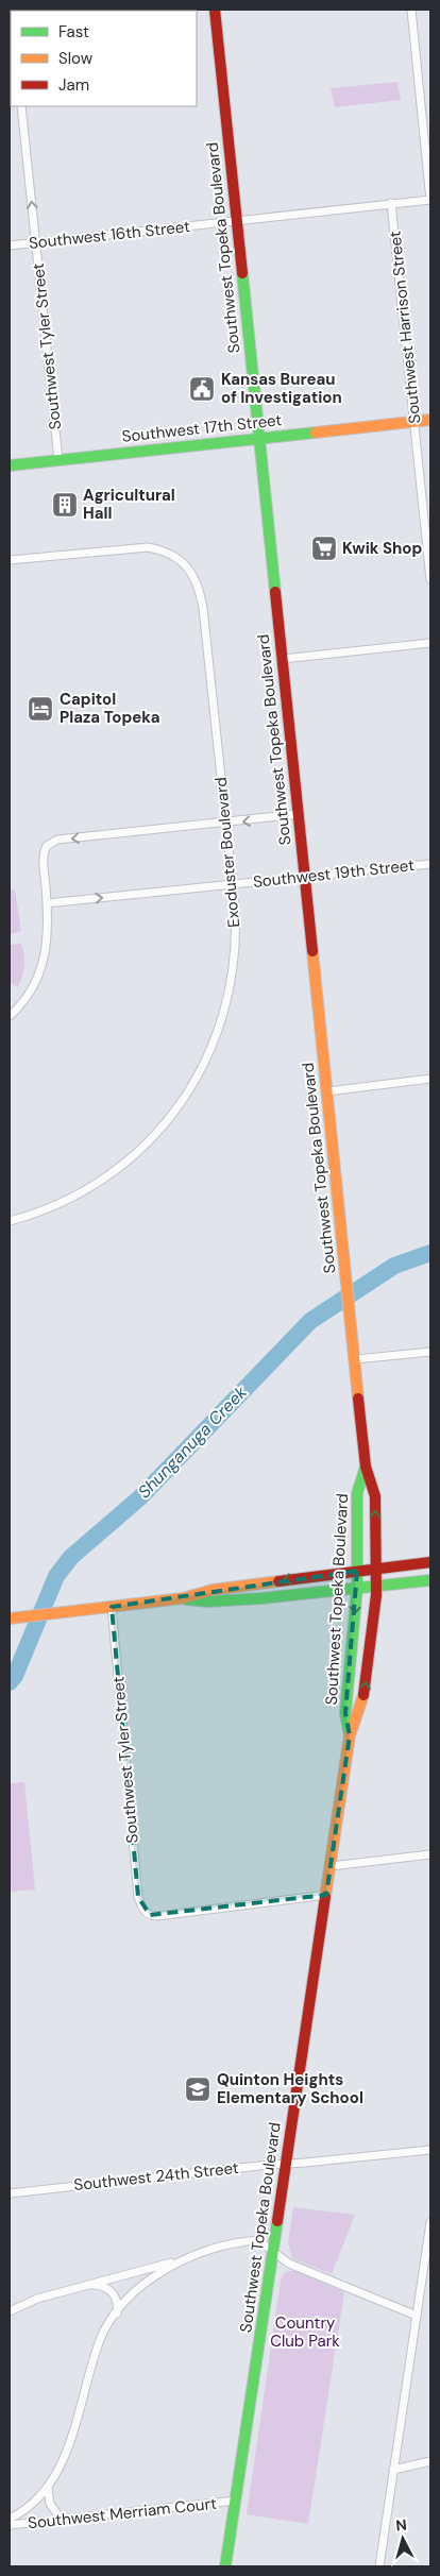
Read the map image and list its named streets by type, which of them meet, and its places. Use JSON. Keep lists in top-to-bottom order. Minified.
{"streets":{"main road":["Southwest Topeka Boulevard","Southwest 17th Street"],"street":["Southwest 16th Street","Southwest Harrison Street","Southwest Tyler Street","Exoduster Boulevard","Southwest 19th Street","Southwest 24th Street","Southwest Merriam Court"]},"crossings":[["Southwest 16th Street","Southwest Topeka Boulevard"],["Southwest 16th Street","Southwest Harrison Street"],["Southwest 16th Street","Southwest Tyler Street"],["Southwest Topeka Boulevard","Southwest Tyler Street"],["Southwest Topeka Boulevard","Southwest 17th Street"],["Southwest Topeka Boulevard","Southwest 19th Street"],["Southwest Topeka Boulevard","Southwest 24th Street"],["Southwest Topeka Boulevard","Southwest Merriam Court"],["Southwest Harrison Street","Southwest 17th Street"],["Southwest Tyler Street","Southwest 17th Street"],["Exoduster Boulevard","Southwest 19th Street"]],"one_way":["Southwest 19th Street"],"water":["Shunganuga Creek"],"parks":["Country Club Park"],"places":{"public building":["Kansas Bureau of Investigation"],"building":["Agricultural Hall"],"supermarket":["Kwik Shop"],"hotel":["Capitol Plaza Topeka"],"school or university":["Quinton Heights Elementary School"]},"legend":["Fast","Slow","Jam"],"north":"top"}
